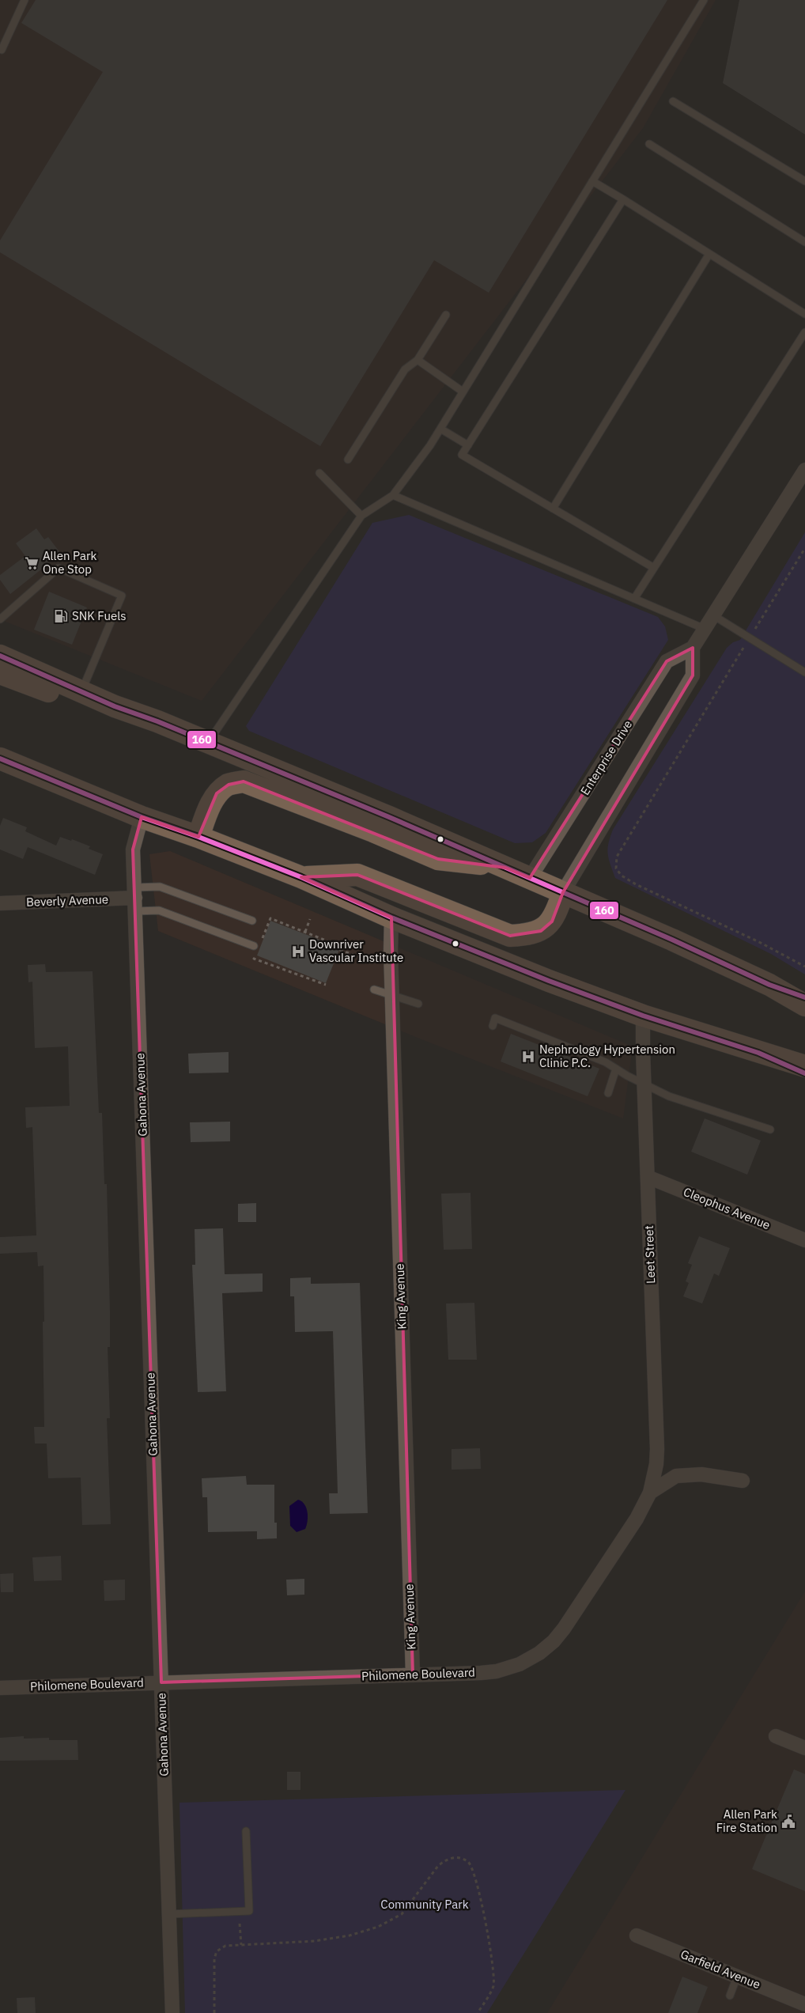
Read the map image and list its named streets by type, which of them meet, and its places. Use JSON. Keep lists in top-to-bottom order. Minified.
{"streets":{"street":["Enterprise Drive","Beverly Avenue","Gahona Avenue","Cleophus Avenue","Leet Street","King Avenue","Philomene Boulevard","Garfield Avenue"]},"crossings":[["Beverly Avenue","Gahona Avenue"],["Gahona Avenue","Philomene Boulevard"],["Cleophus Avenue","Leet Street"],["Leet Street","Philomene Boulevard"],["King Avenue","Philomene Boulevard"]],"parks":["Community Park"],"places":{"supermarket":["Allen Park One Stop"],"fuel station":["SNK Fuels"],"hospital":["Downriver Vascular Institute","Nephrology Hypertension Clinic P.C."],"public building":["Allen Park Fire Station"]},"lines":["transit line 160"]}
